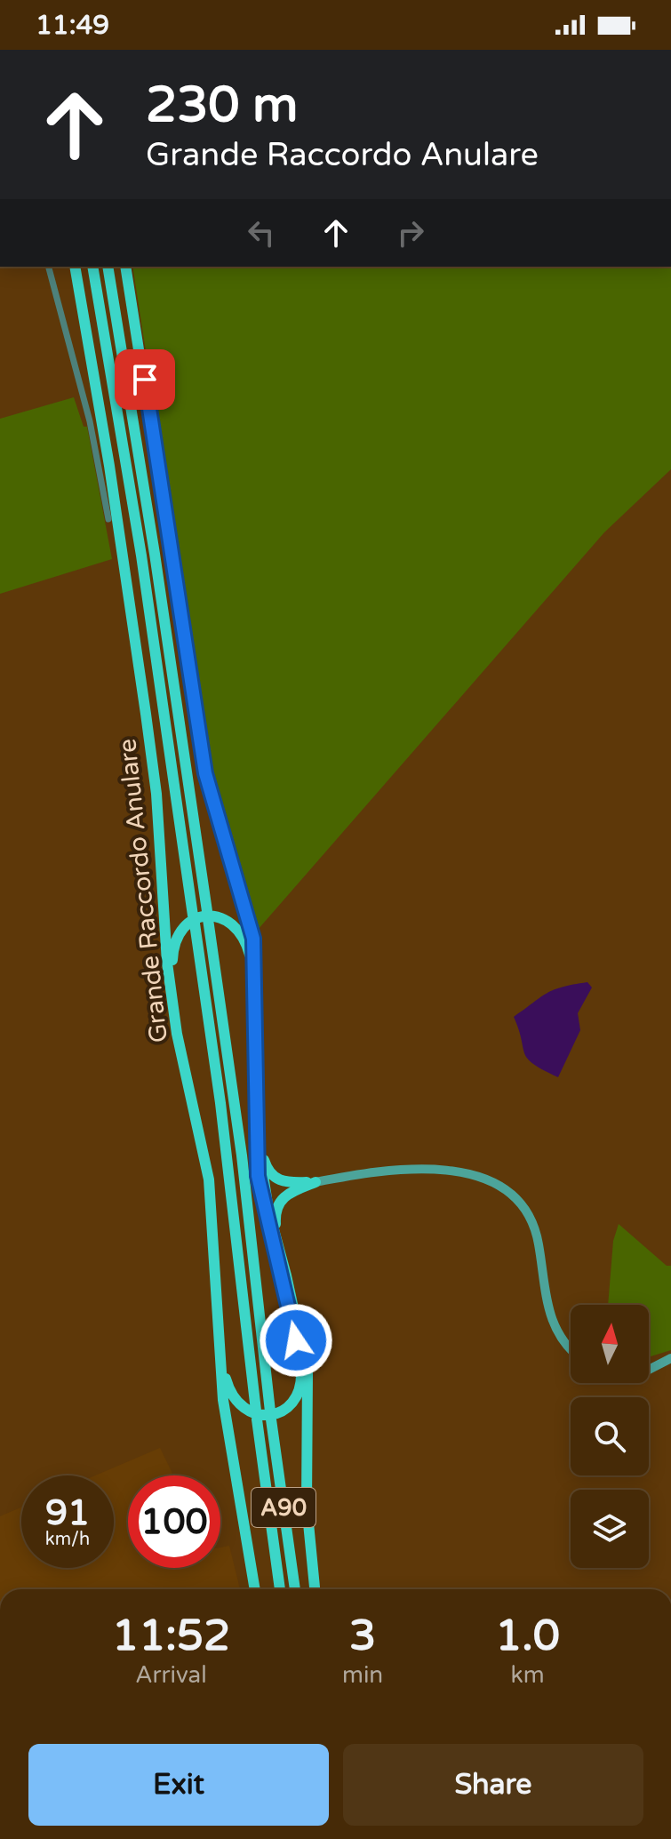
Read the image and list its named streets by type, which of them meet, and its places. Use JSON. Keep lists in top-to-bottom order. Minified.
{"streets":{"highway":["Grande Raccordo Anulare","A90"]},"north":"top","page":{"status":"11:49","turn":["230 m","Grande Raccordo Anulare"],"speed":"91 km/h","limit":"100","eta":["11:52","Arrival","3","min","1.0","km"],"buttons":["Exit","Share"]}}
